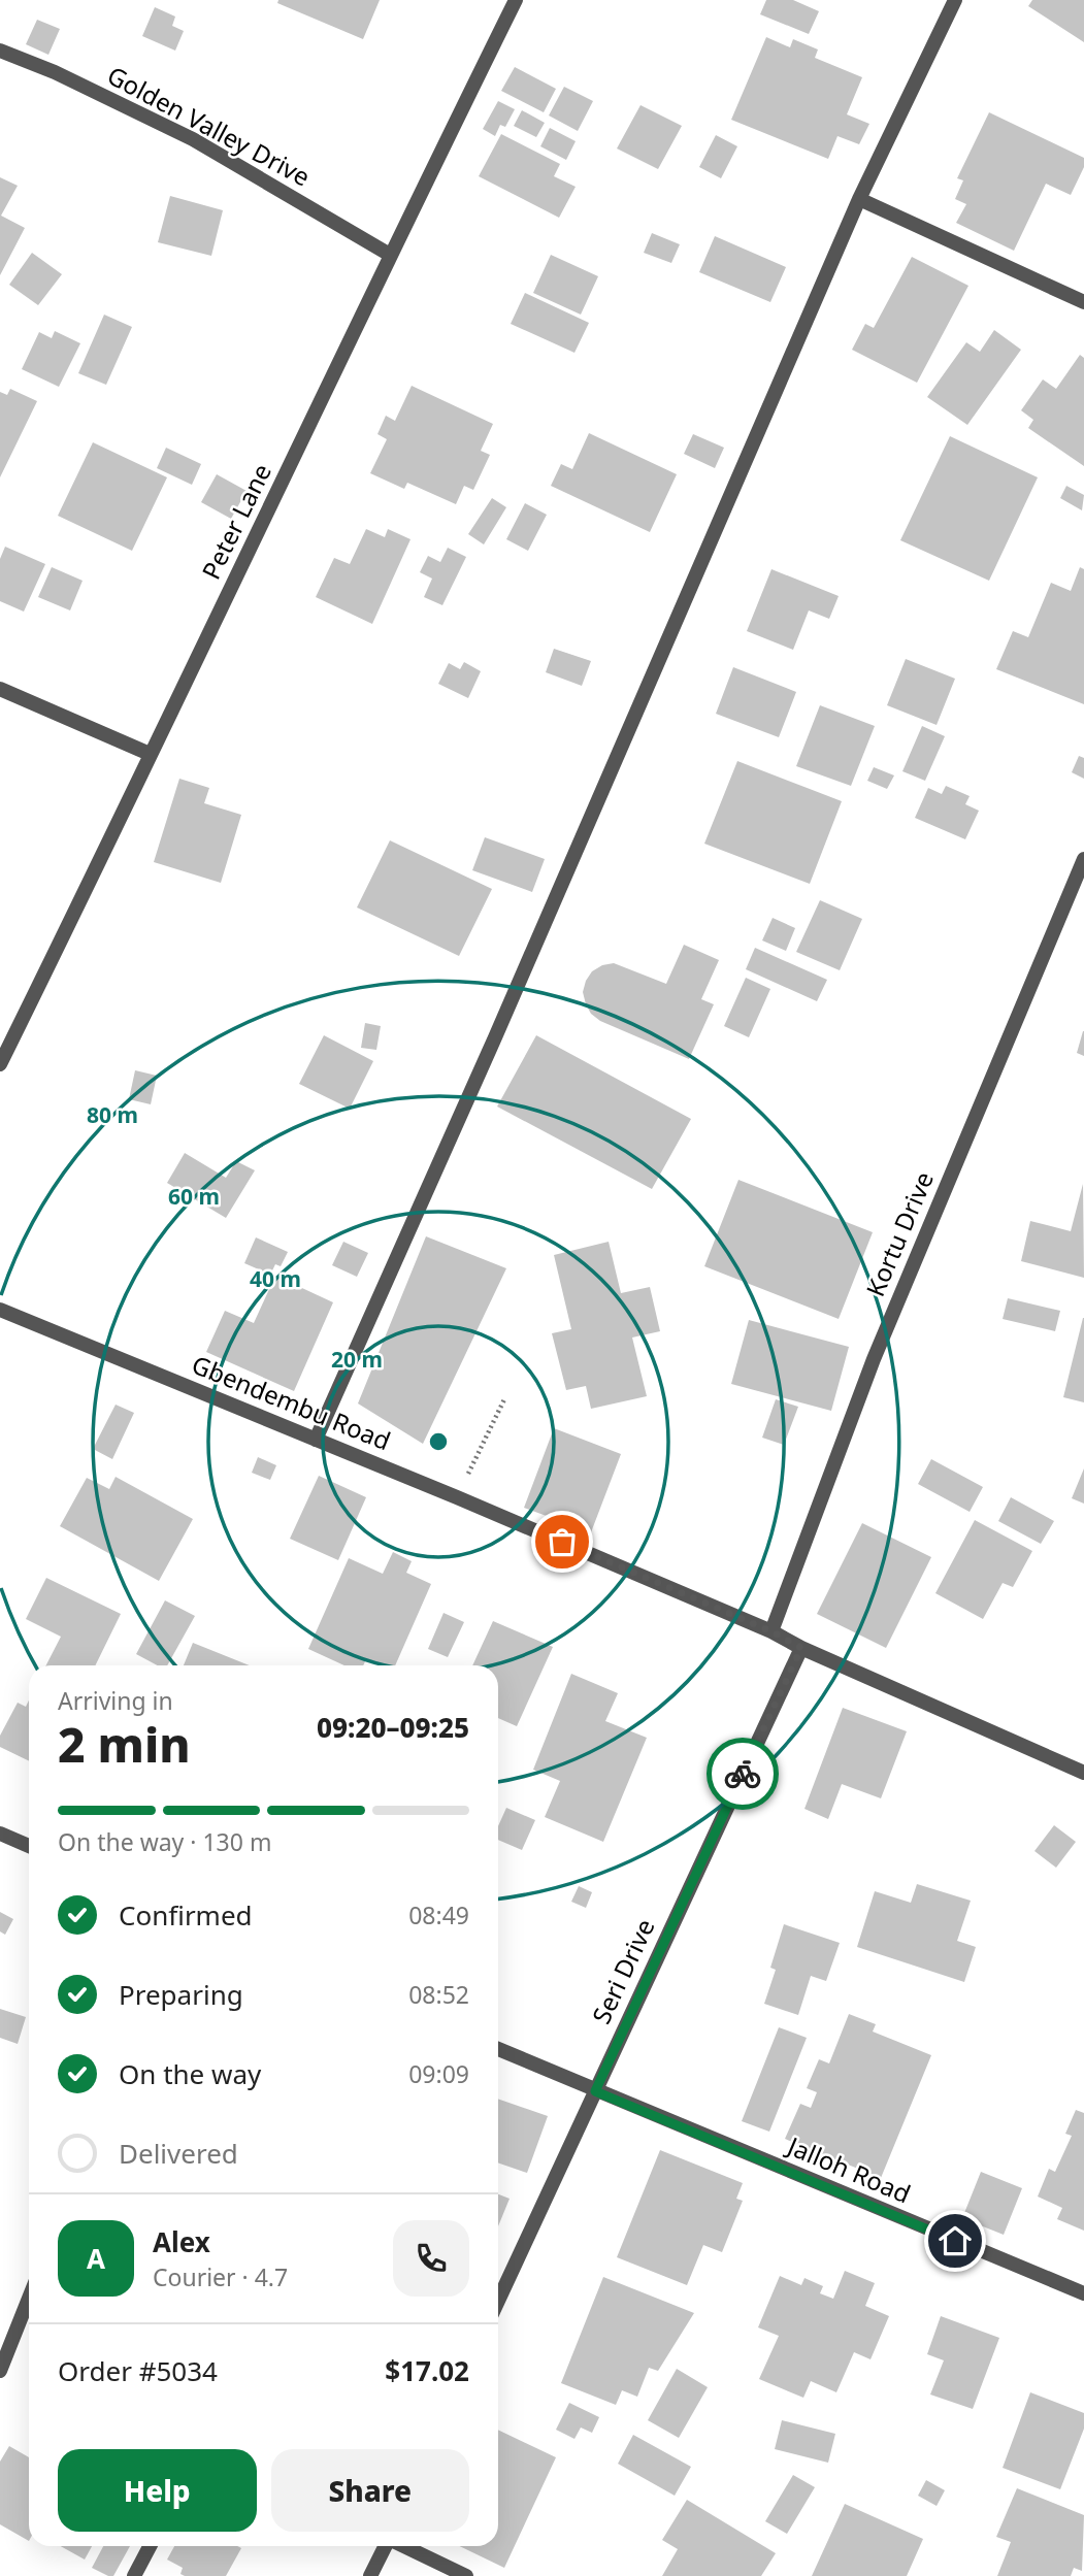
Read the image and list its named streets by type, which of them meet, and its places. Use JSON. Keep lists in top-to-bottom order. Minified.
{"streets":{"street":["Golden Valley Drive","Peter Lane","Kortu Drive","Gbendembu Road","Seri Drive","Jalloh Road"]},"crossings":[["Golden Valley Drive","Peter Lane"],["Kortu Drive","Gbendembu Road"],["Gbendembu Road","Seri Drive"],["Seri Drive","Jalloh Road"]],"page":{"heading":["2 min","Arriving in","09:20–09:25"],"panel":["Alex","Courier · 4.7","Order #5034","$17.02"],"bar":"On the way · 130 m","list":[["Confirmed","08:49"],["Preparing","08:52"],["On the way","09:09"],"Delivered"],"round":"A","buttons":["Help","Share"]},"rings":["80 m","60 m","40 m","20 m"]}
